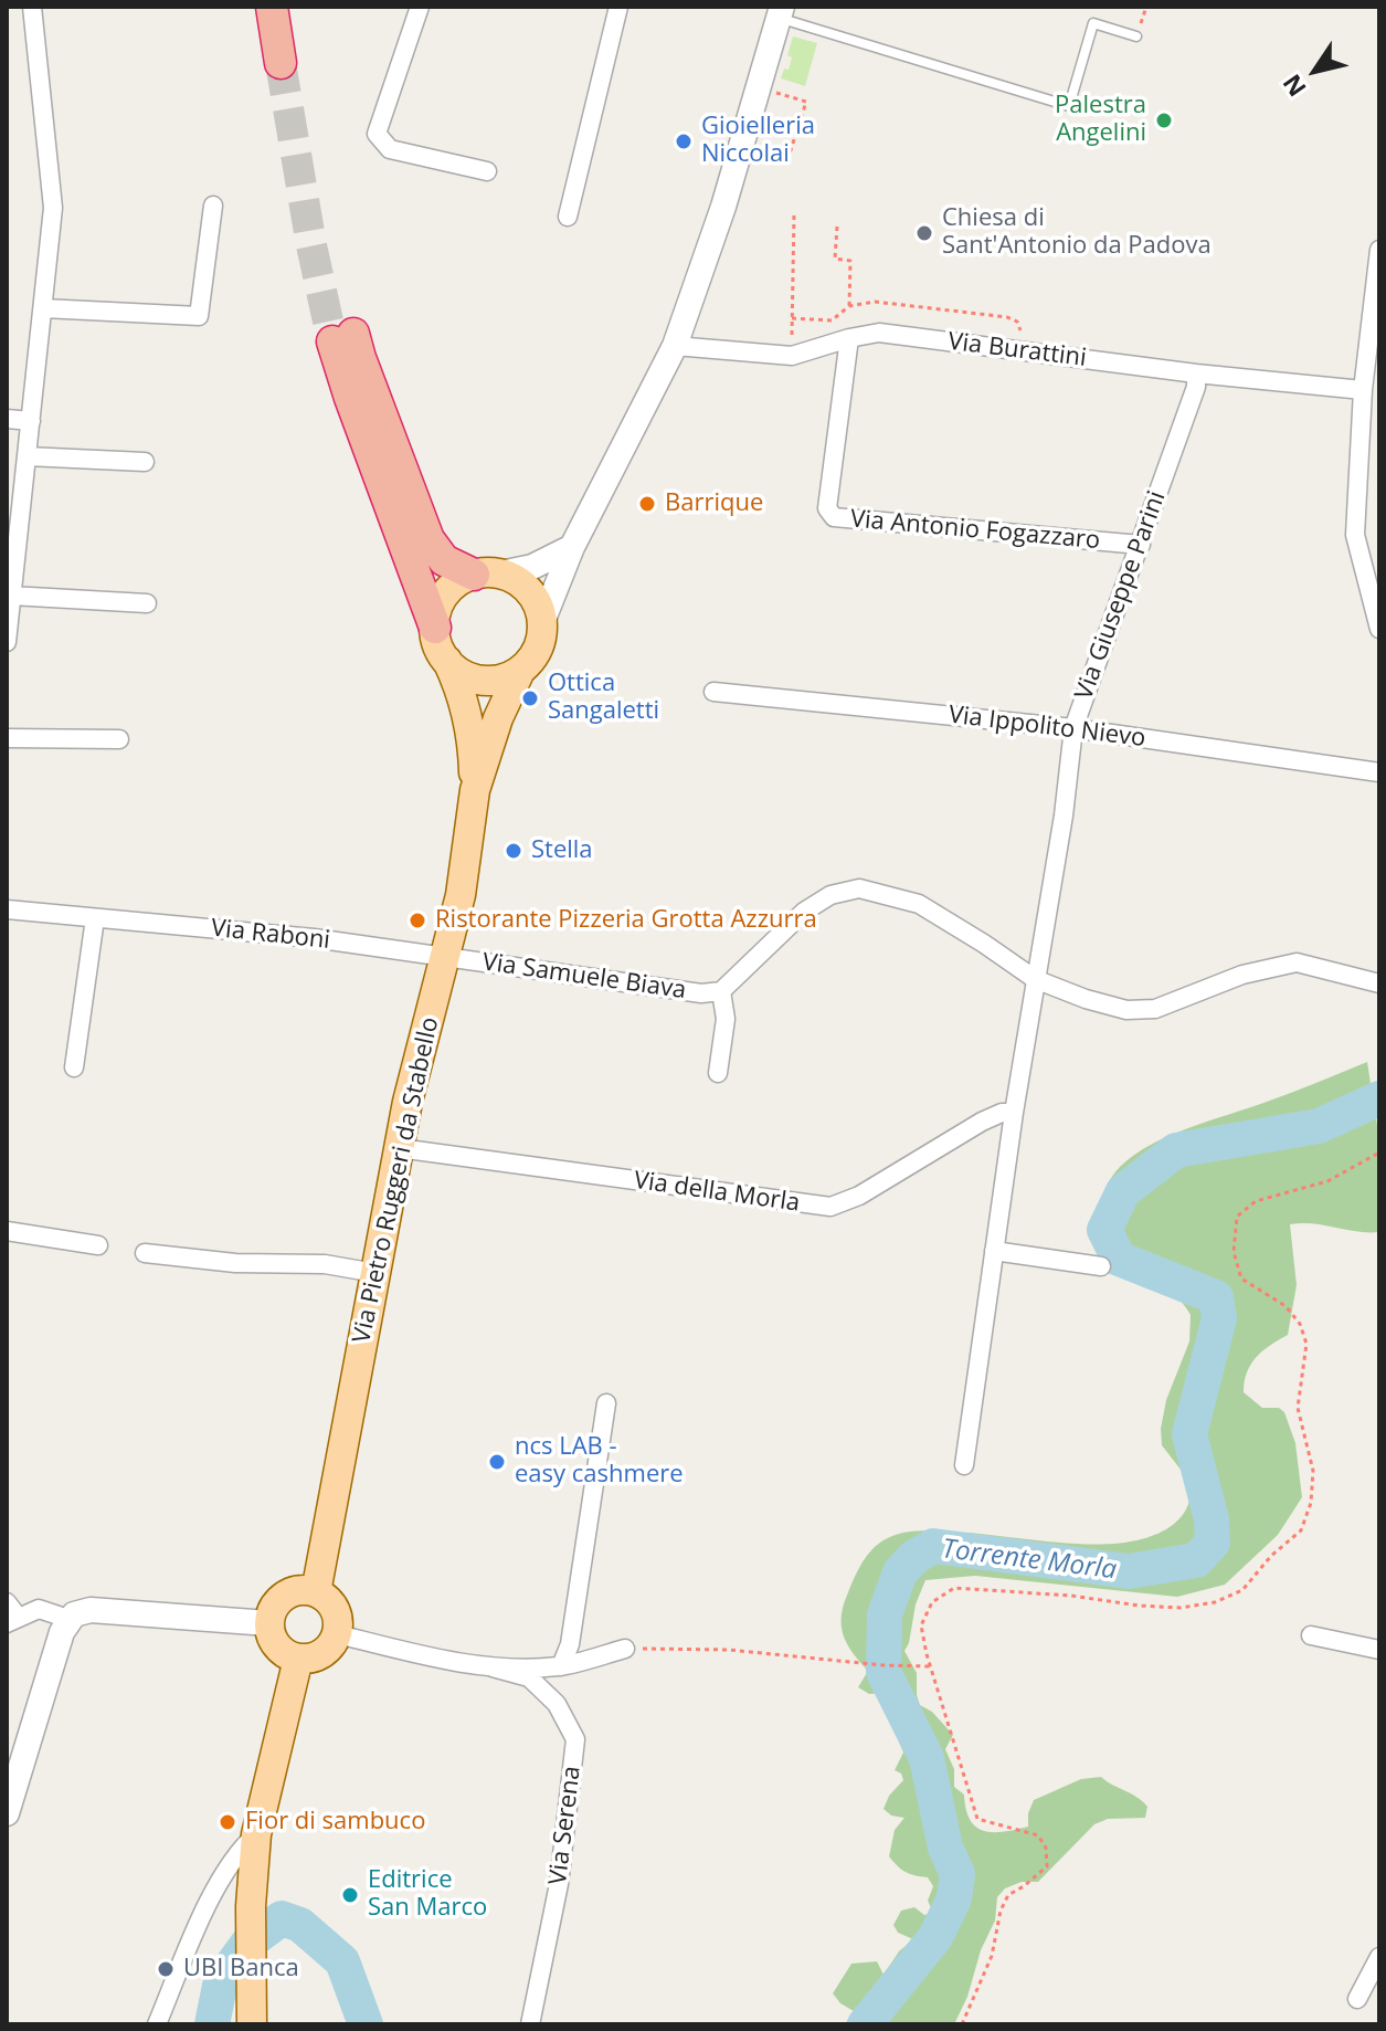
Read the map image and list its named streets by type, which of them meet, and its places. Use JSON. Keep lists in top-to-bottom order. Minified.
{"streets":{"main road":["Via Pietro Ruggeri da Stabello"],"street":["Via Burattini","Via Antonio Fogazzaro","Via Giuseppe Parini","Via Ippolito Nievo","Via Raboni","Via Samuele Biava","Via della Morla","Via Serena"]},"crossings":[["Via Burattini","Via Antonio Fogazzaro"],["Via Burattini","Via Giuseppe Parini"],["Via Burattini","Via Pietro Ruggeri da Stabello"],["Via Antonio Fogazzaro","Via Giuseppe Parini"],["Via Giuseppe Parini","Via Ippolito Nievo"],["Via Giuseppe Parini","Via Samuele Biava"],["Via Raboni","Via Samuele Biava"],["Via Raboni","Via Pietro Ruggeri da Stabello"],["Via Samuele Biava","Via Pietro Ruggeri da Stabello"],["Via Pietro Ruggeri da Stabello","Via della Morla"]],"water":["Torrente Morla"],"places":["Palestra Angelini","Gioielleria Niccolai","Chiesa di Sant'Antonio da Padova","Barrique","Ottica Sangaletti","Stella","Ristorante Pizzeria Grotta Azzurra","ncs LAB - easy cashmere","Fior di sambuco","Editrice San Marco","UBI Banca"],"north":"bottom left"}
